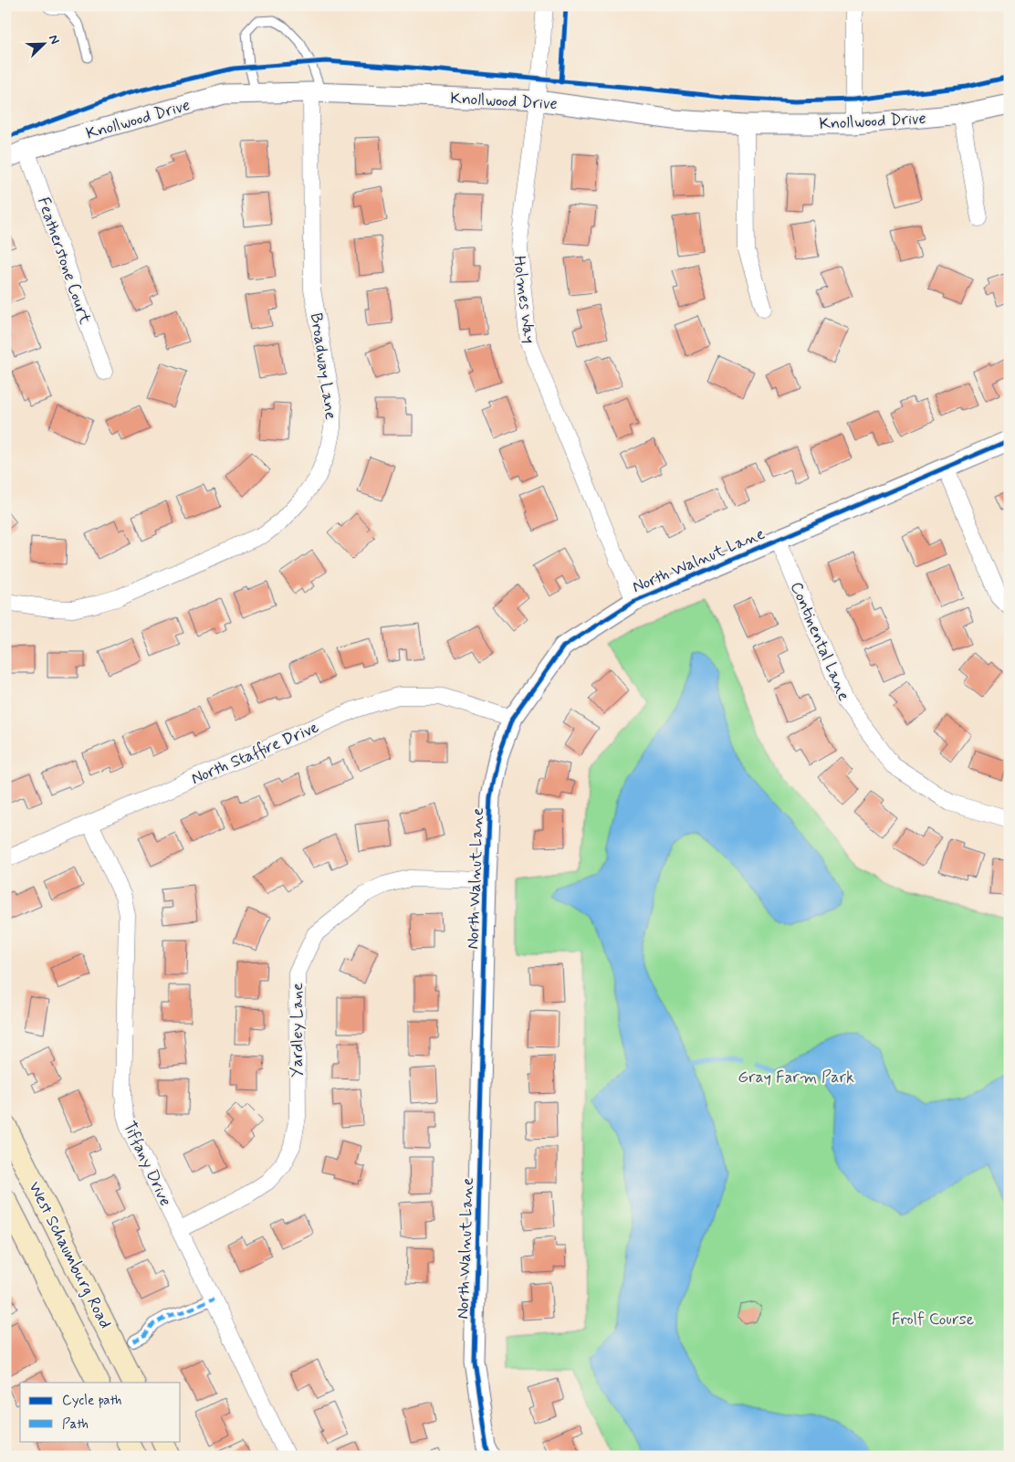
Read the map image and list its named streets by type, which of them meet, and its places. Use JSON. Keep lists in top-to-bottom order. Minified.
{"streets":{"main road":["West Schaumburg Road"],"street":["Knollwood Drive","Featherstone Court","Holmes Way","Broadway Lane","North Walnut Lane","Continental Lane","North Staffire Drive","Yardley Lane","Tiffany Drive"]},"crossings":[["Knollwood Drive","Featherstone Court"],["Knollwood Drive","Holmes Way"],["Knollwood Drive","Broadway Lane"],["Holmes Way","North Walnut Lane"],["North Walnut Lane","Continental Lane"],["North Walnut Lane","North Staffire Drive"],["North Walnut Lane","Yardley Lane"],["North Staffire Drive","Tiffany Drive"],["Yardley Lane","Tiffany Drive"]],"parks":["Gray Farm Park","Frolf Course"],"legend":["Cycle path","Path"],"north":"top right"}
